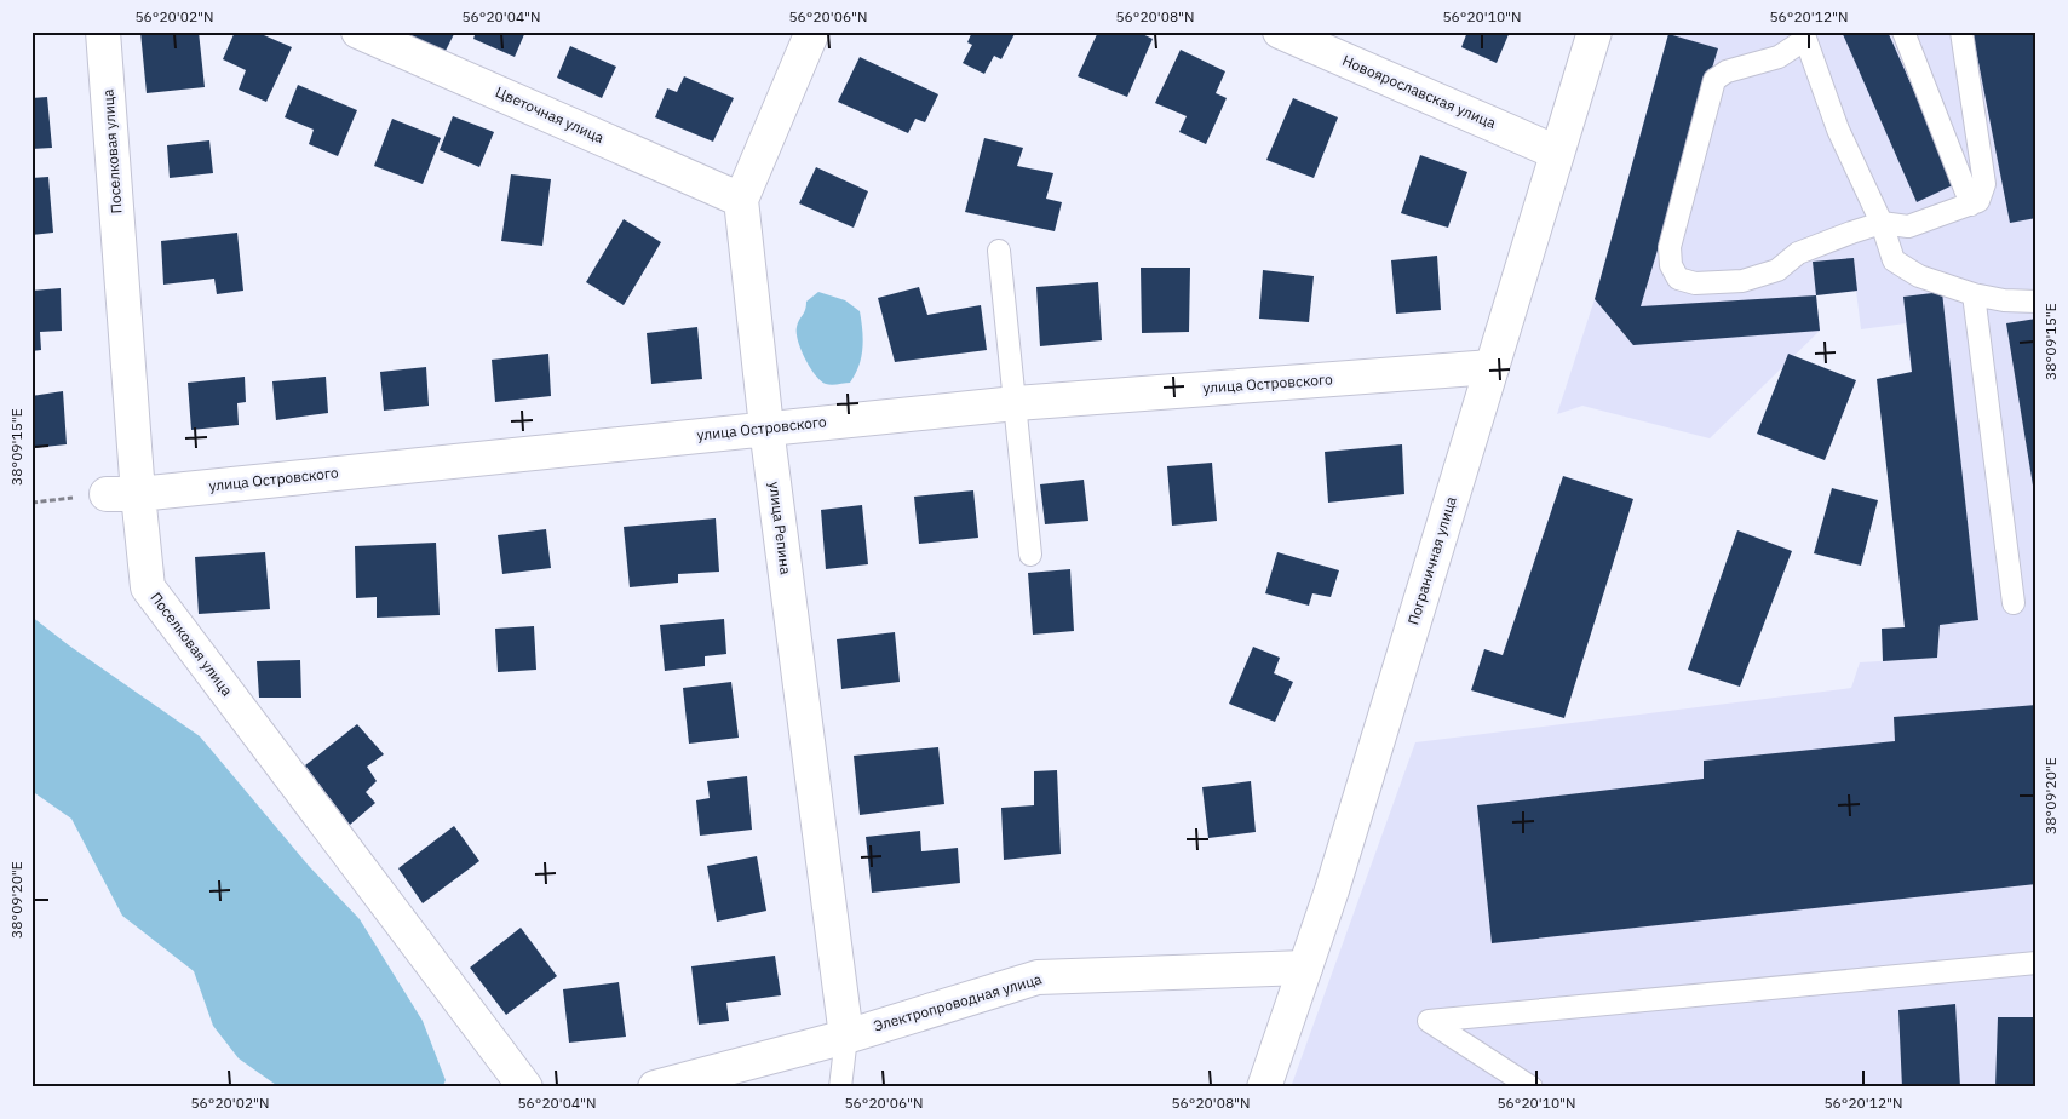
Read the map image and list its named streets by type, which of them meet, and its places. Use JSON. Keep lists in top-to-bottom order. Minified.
{"streets":{"street":["Новоярославская улица","Цветочная улица","Поселковая улица","улица Островского","улица Репина","Пограничная улица","Электропроводная улица"]},"crossings":[["Новоярославская улица","Пограничная улица"],["Цветочная улица","улица Репина"],["Поселковая улица","улица Островского"],["улица Островского","улица Репина"],["улица Островского","Пограничная улица"],["улица Репина","Электропроводная улица"],["Пограничная улица","Электропроводная улица"]],"coordinates":["56°20'02\"N","56°20'04\"N","56°20'06\"N","56°20'08\"N","56°20'10\"N","56°20'12\"N","38°09'15\"E","38°09'20\"E"]}
